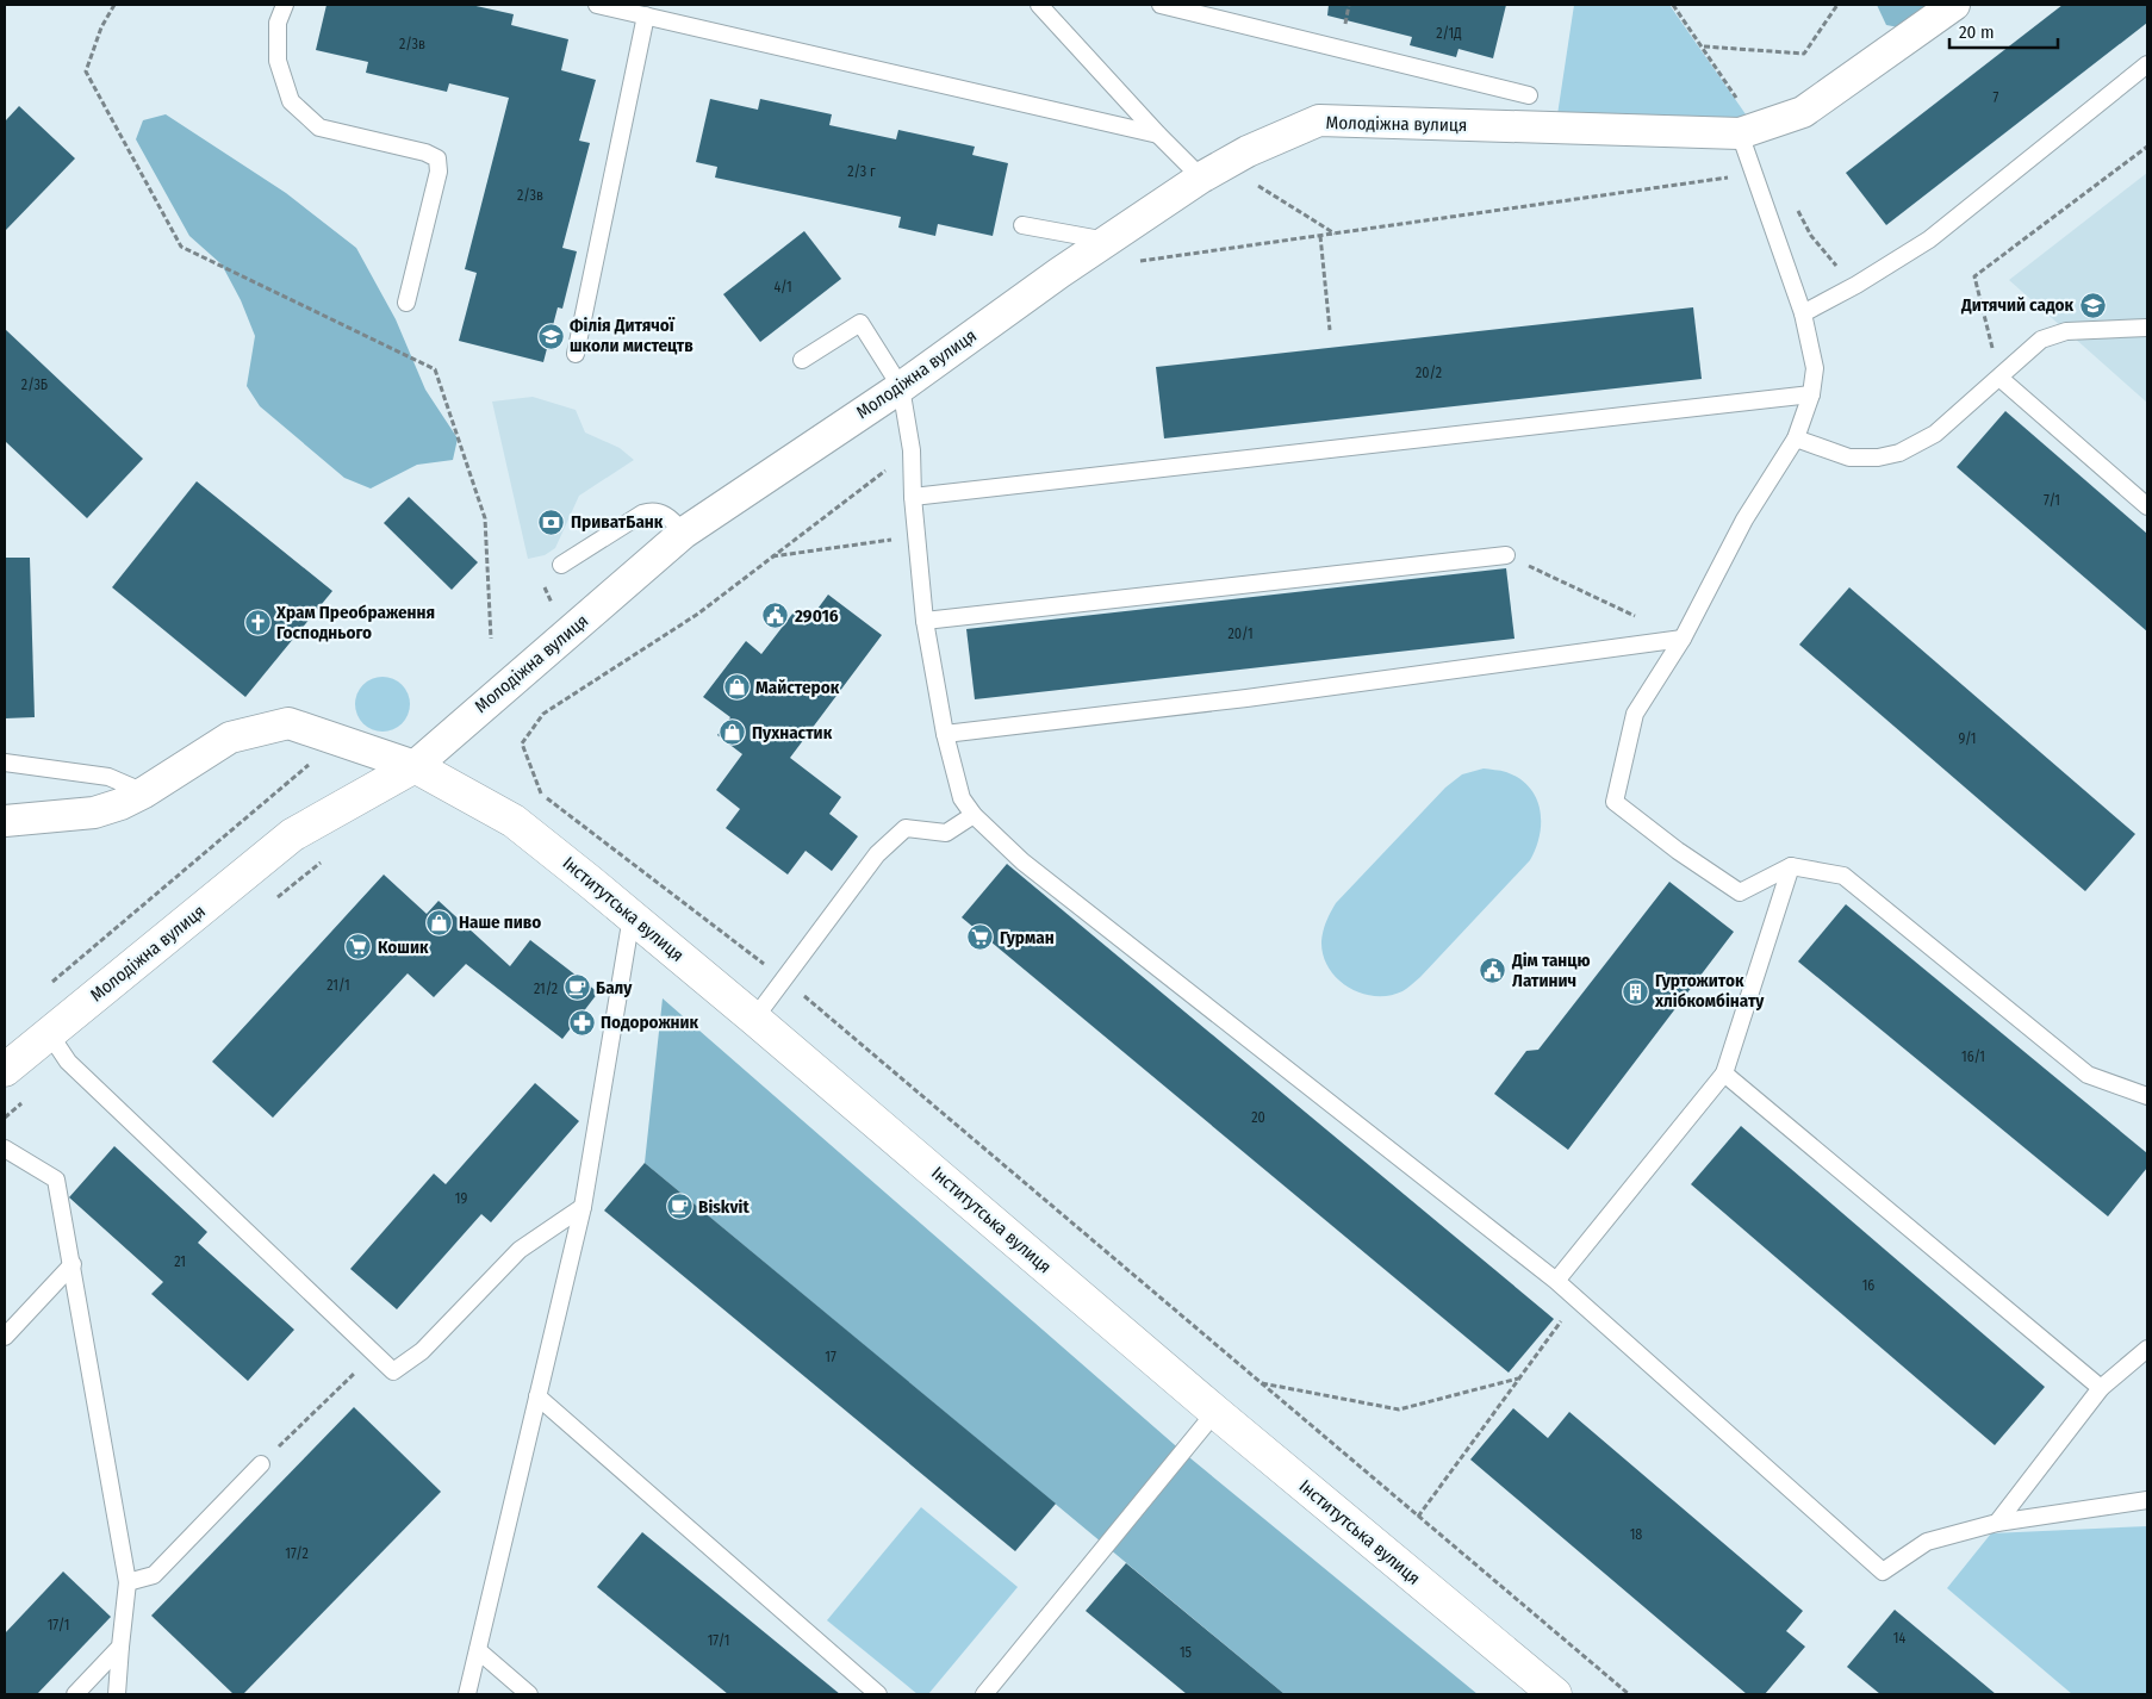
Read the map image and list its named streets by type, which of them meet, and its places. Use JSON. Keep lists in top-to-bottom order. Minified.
{"streets":{"street":["Молодіжна вулиця","Інститутська вулиця"]},"crossings":[["Молодіжна вулиця","Інститутська вулиця"]],"places":{"school or university":["Дитячий садок","Філія Дитячої школи мистецтв"],"bank":["ПриватБанк"],"public building":["29016","Дім танцю Латинич"],"church":["Храм Преображення Господнього"],"shop":["Майстерок","Пухнастик","Наше пиво"],"supermarket":["Гурман","Кошик"],"cafe":["Балу","Biskvit"],"building":["Гуртожиток хлібкомбінату"],"pharmacy":["Подорожник"]},"house_numbers":["2/1Д","2/3в","7","2/3 г","2/3в","4/1","20/2","2/3Б","7/1","20/1","9/1","21/1","21/2","16/1","20","19","21","16","17","18","17/2","17/1","14","17/1","15"],"scale_bar":"20 m"}
